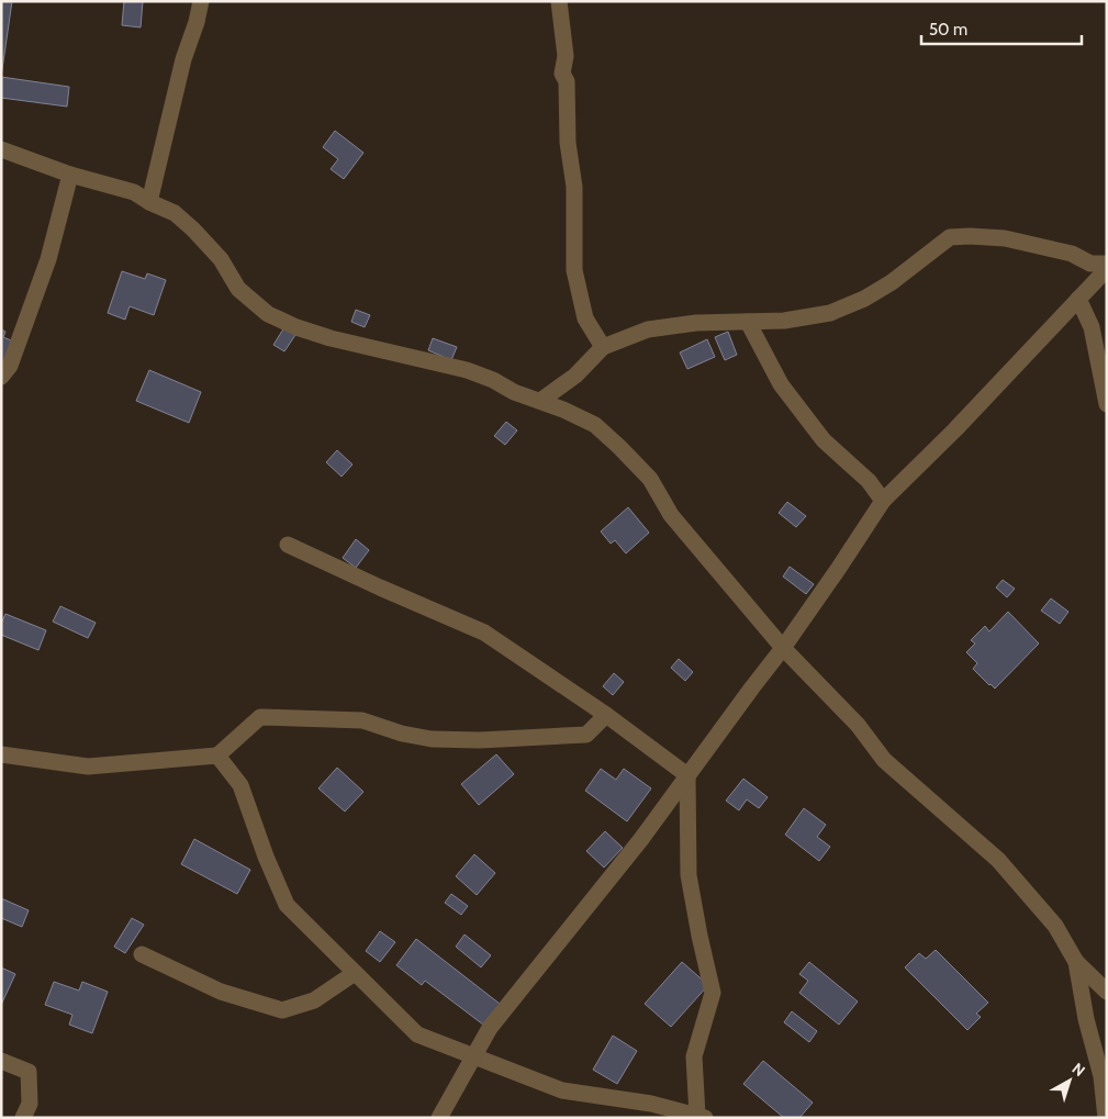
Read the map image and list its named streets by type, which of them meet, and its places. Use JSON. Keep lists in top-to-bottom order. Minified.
{"scale_bar":"50 m","north":"top right"}
